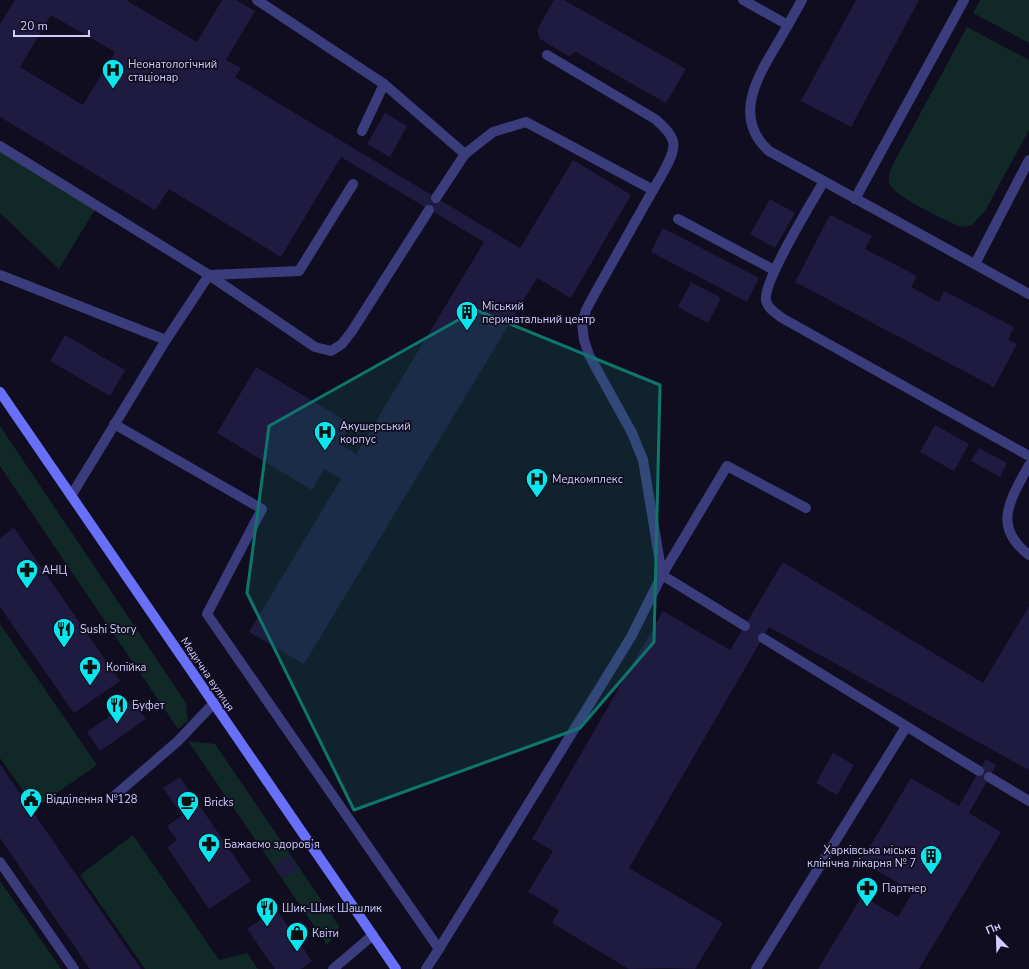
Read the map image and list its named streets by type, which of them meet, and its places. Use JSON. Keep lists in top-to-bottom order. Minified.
{"streets":{"street":["Медична вулиця"]},"places":{"hospital":["Неонатологічний стаціонар","Акушерський корпус","Медкомплекс"],"building":["Міський перинатальний центр","Харківська міська клінічна лікарня № 7"],"pharmacy":["АНЦ","Копійка","Бажаємо здоровʼя","Партнер"],"restaurant":["Sushi Story","Буфет","Шик-Шик Шашлик"],"public building":["Відділення №128"],"cafe":["Bricks"],"shop":["Квіти"]},"scale_bar":"20 m","north":"top left"}
